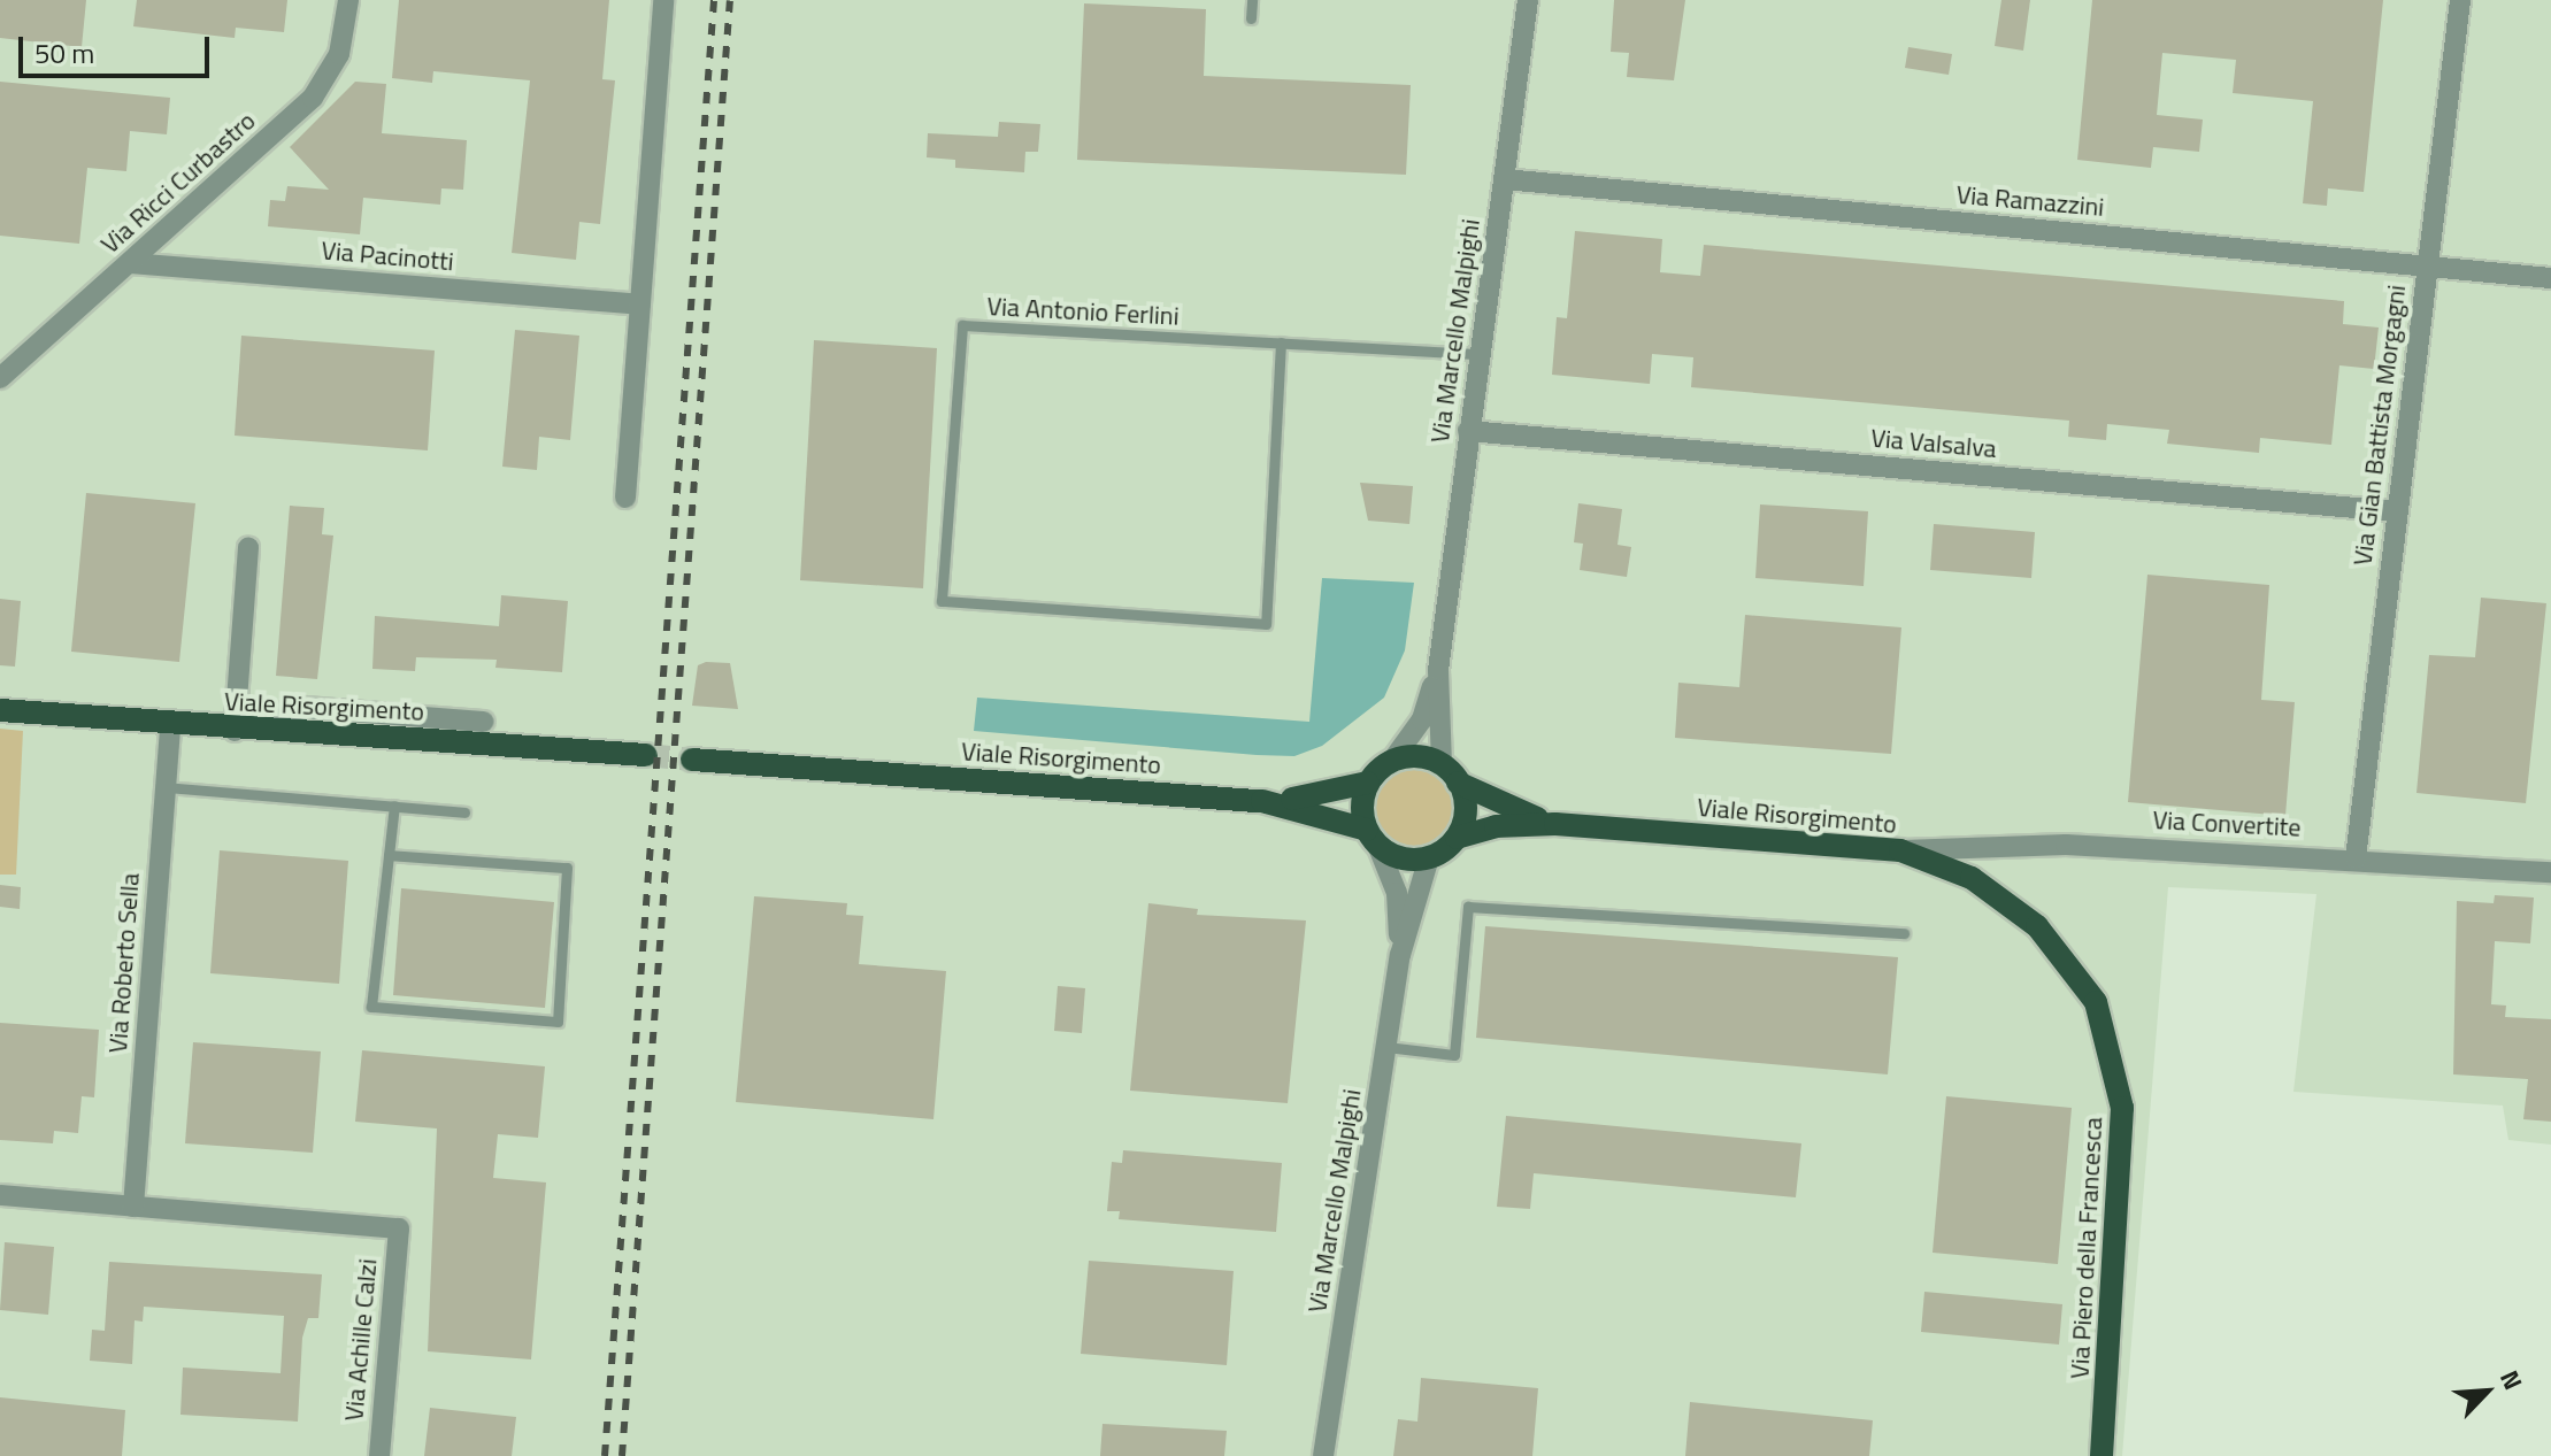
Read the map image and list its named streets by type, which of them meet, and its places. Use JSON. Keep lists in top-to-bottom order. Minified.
{"streets":{"main road":["Viale Risorgimento","Via Piero della Francesca"],"street":["Via Ricci Curbastro","Via Ramazzini","Via Pacinotti","Via Marcello Malpighi","Via Gian Battista Morgagni","Via Valsalva","Via Convertite","Via Roberto Sella","Via Achille Calzi"],"lane":["Via Antonio Ferlini"]},"crossings":[["Via Ricci Curbastro","Via Pacinotti"],["Via Ramazzini","Via Marcello Malpighi"],["Via Ramazzini","Via Gian Battista Morgagni"],["Via Antonio Ferlini","Via Marcello Malpighi"],["Via Marcello Malpighi","Via Valsalva"],["Via Marcello Malpighi","Viale Risorgimento"],["Via Gian Battista Morgagni","Via Valsalva"],["Via Gian Battista Morgagni","Via Convertite"],["Viale Risorgimento","Via Convertite"],["Viale Risorgimento","Via Roberto Sella"],["Viale Risorgimento","Via Piero della Francesca"],["Via Roberto Sella","Via Achille Calzi"]],"scale_bar":"50 m","north":"top right"}
